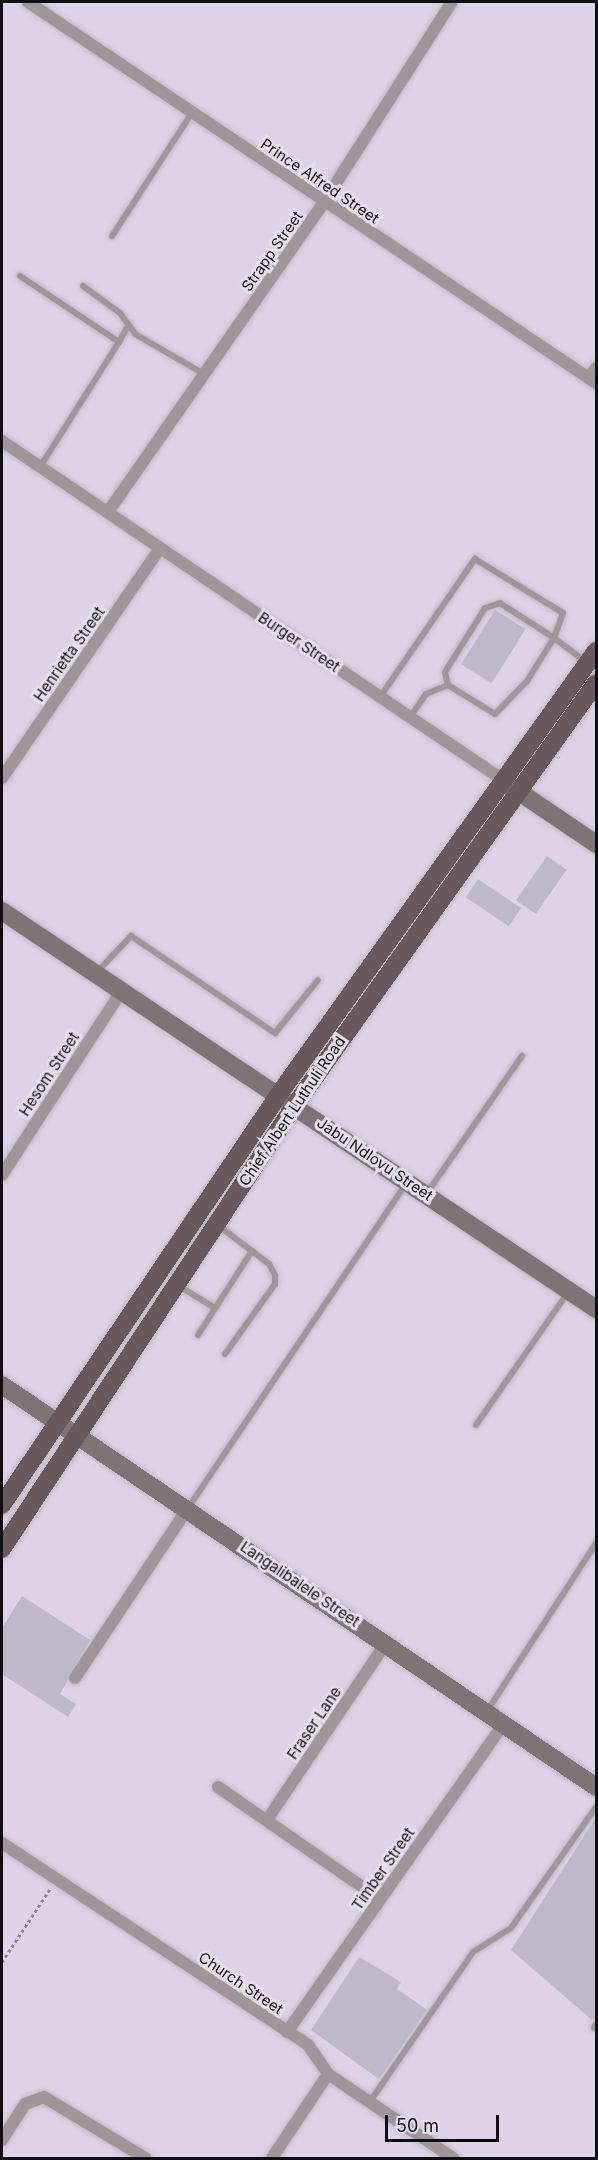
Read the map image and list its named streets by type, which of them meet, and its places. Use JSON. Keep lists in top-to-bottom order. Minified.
{"streets":{"main road":["Chief Albert Luthuli Road"],"street":["Prince Alfred Street","Strapp Street","Burger Street","Henrietta Street","Hesom Street","Jabu Ndlovu Street","Langalibalele Street","Fraser Lane","Timber Street","Church Street"]},"crossings":[["Prince Alfred Street","Strapp Street"],["Strapp Street","Burger Street"],["Burger Street","Henrietta Street"],["Burger Street","Chief Albert Luthuli Road"],["Hesom Street","Jabu Ndlovu Street"],["Chief Albert Luthuli Road","Jabu Ndlovu Street"],["Chief Albert Luthuli Road","Langalibalele Street"],["Langalibalele Street","Fraser Lane"],["Langalibalele Street","Timber Street"],["Timber Street","Church Street"]],"scale_bar":"50 m"}
